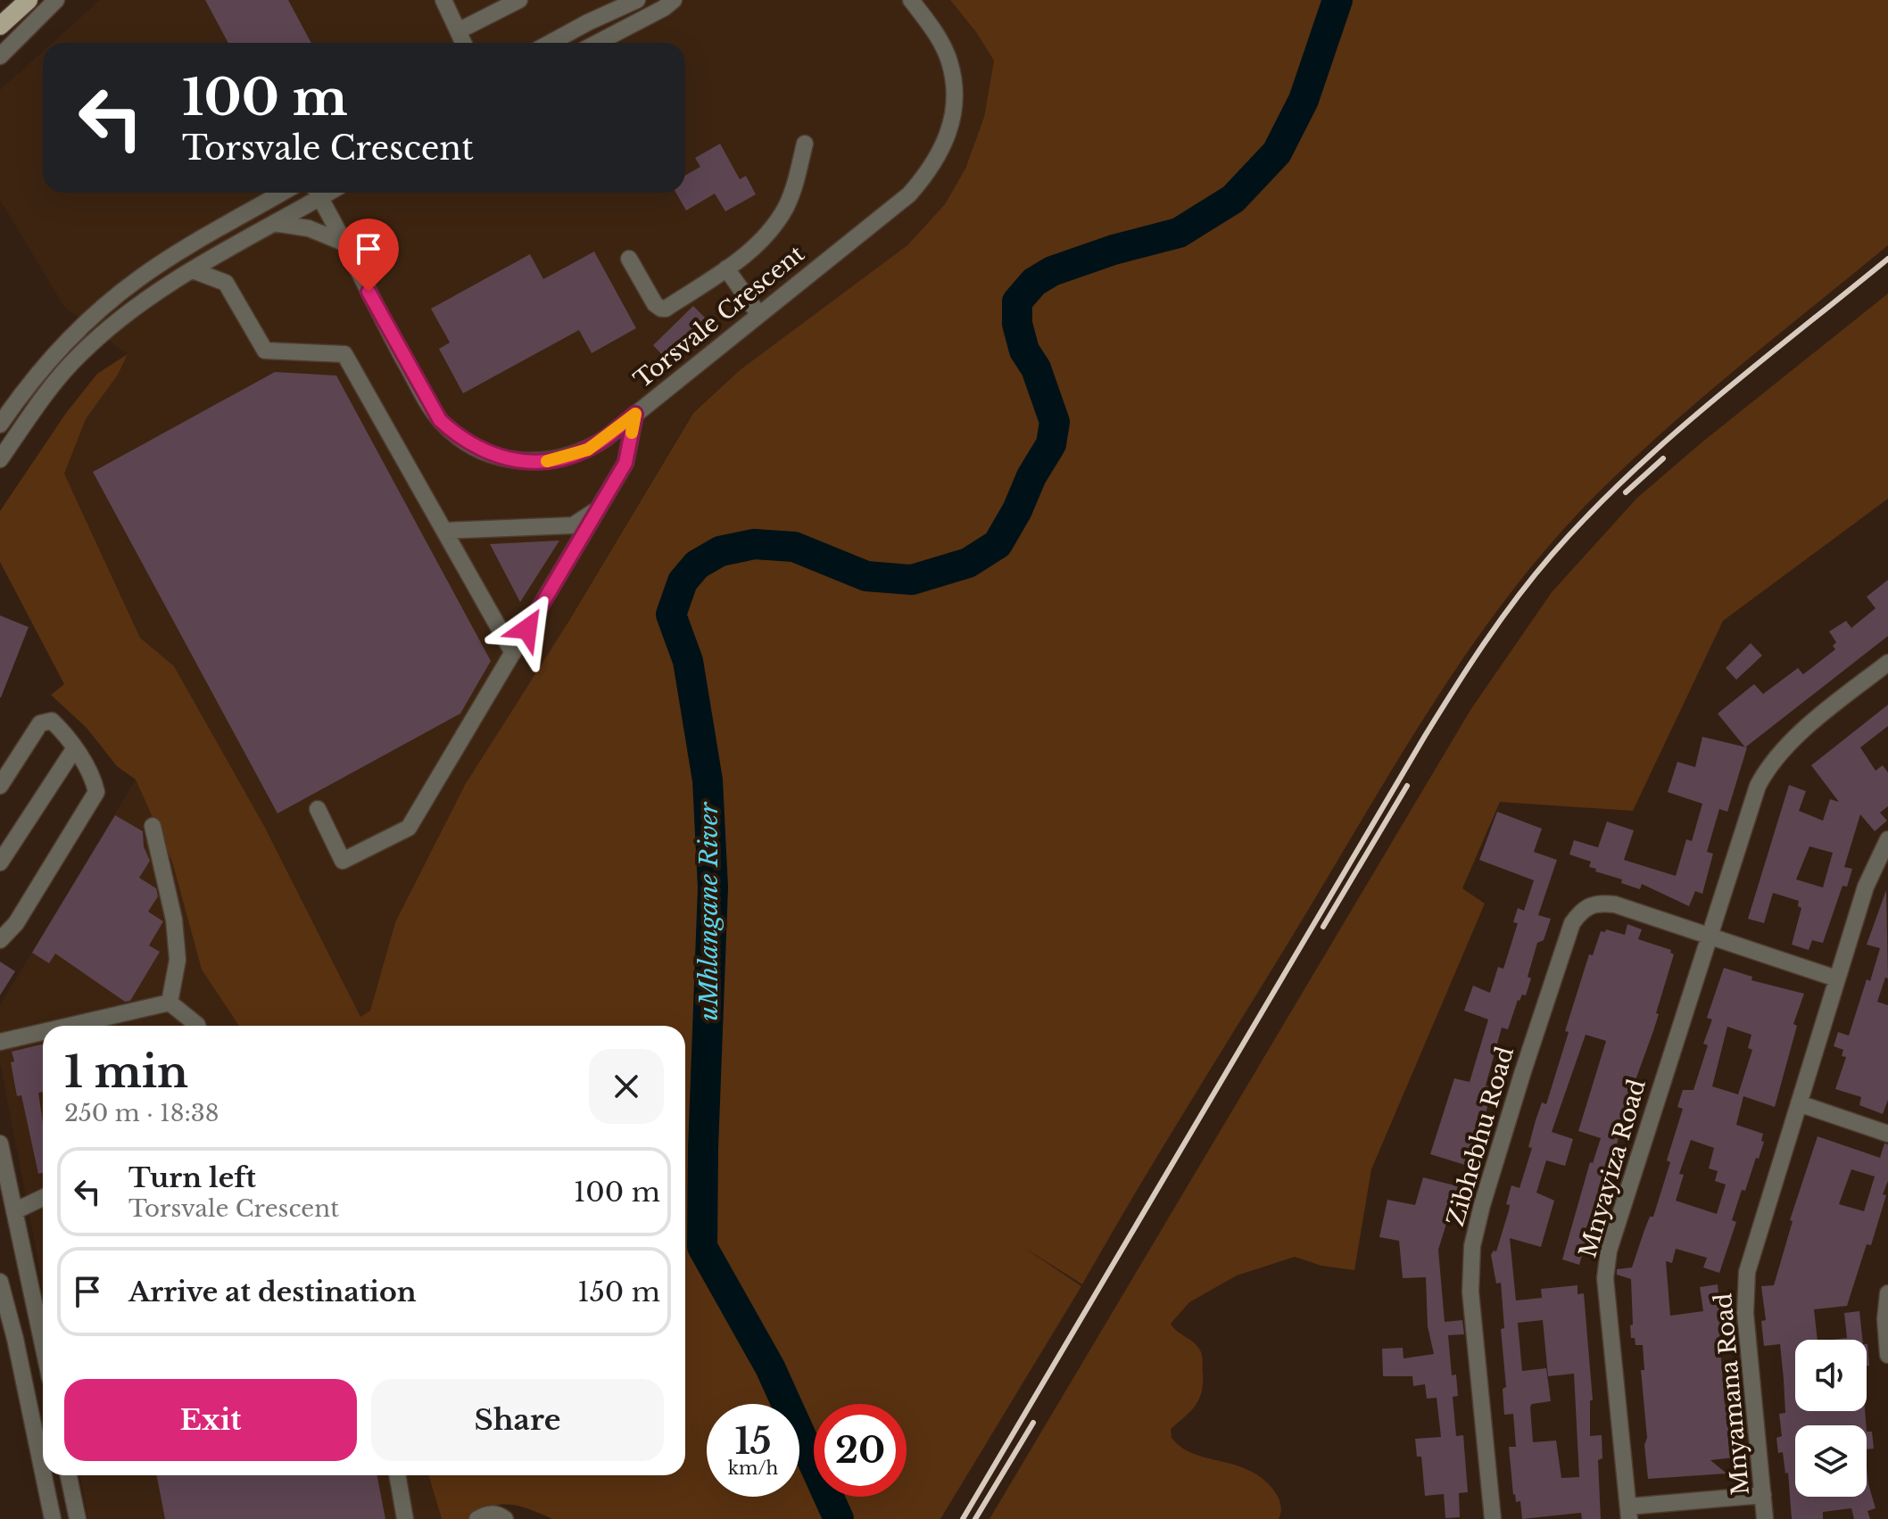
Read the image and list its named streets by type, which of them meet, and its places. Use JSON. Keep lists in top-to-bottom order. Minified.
{"streets":{"street":["Torsvale Crescent","Zibhebhu Road","Mnyayiza Road","Mnyamana Road"]},"crossings":[["Zibhebhu Road","Mnyayiza Road"],["Mnyayiza Road","Mnyamana Road"]],"water":["uMhlangane River"],"page":{"turn":["100 m","Torsvale Crescent"],"heading":["1 min","250 m · 18:38"],"list":[{"name":"Turn left","note":"Torsvale Crescent","value":"100 m"},{"name":"Arrive at destination","value":"150 m"}],"buttons":["Exit","Share"],"speed":"15 km/h","limit":"20"}}
